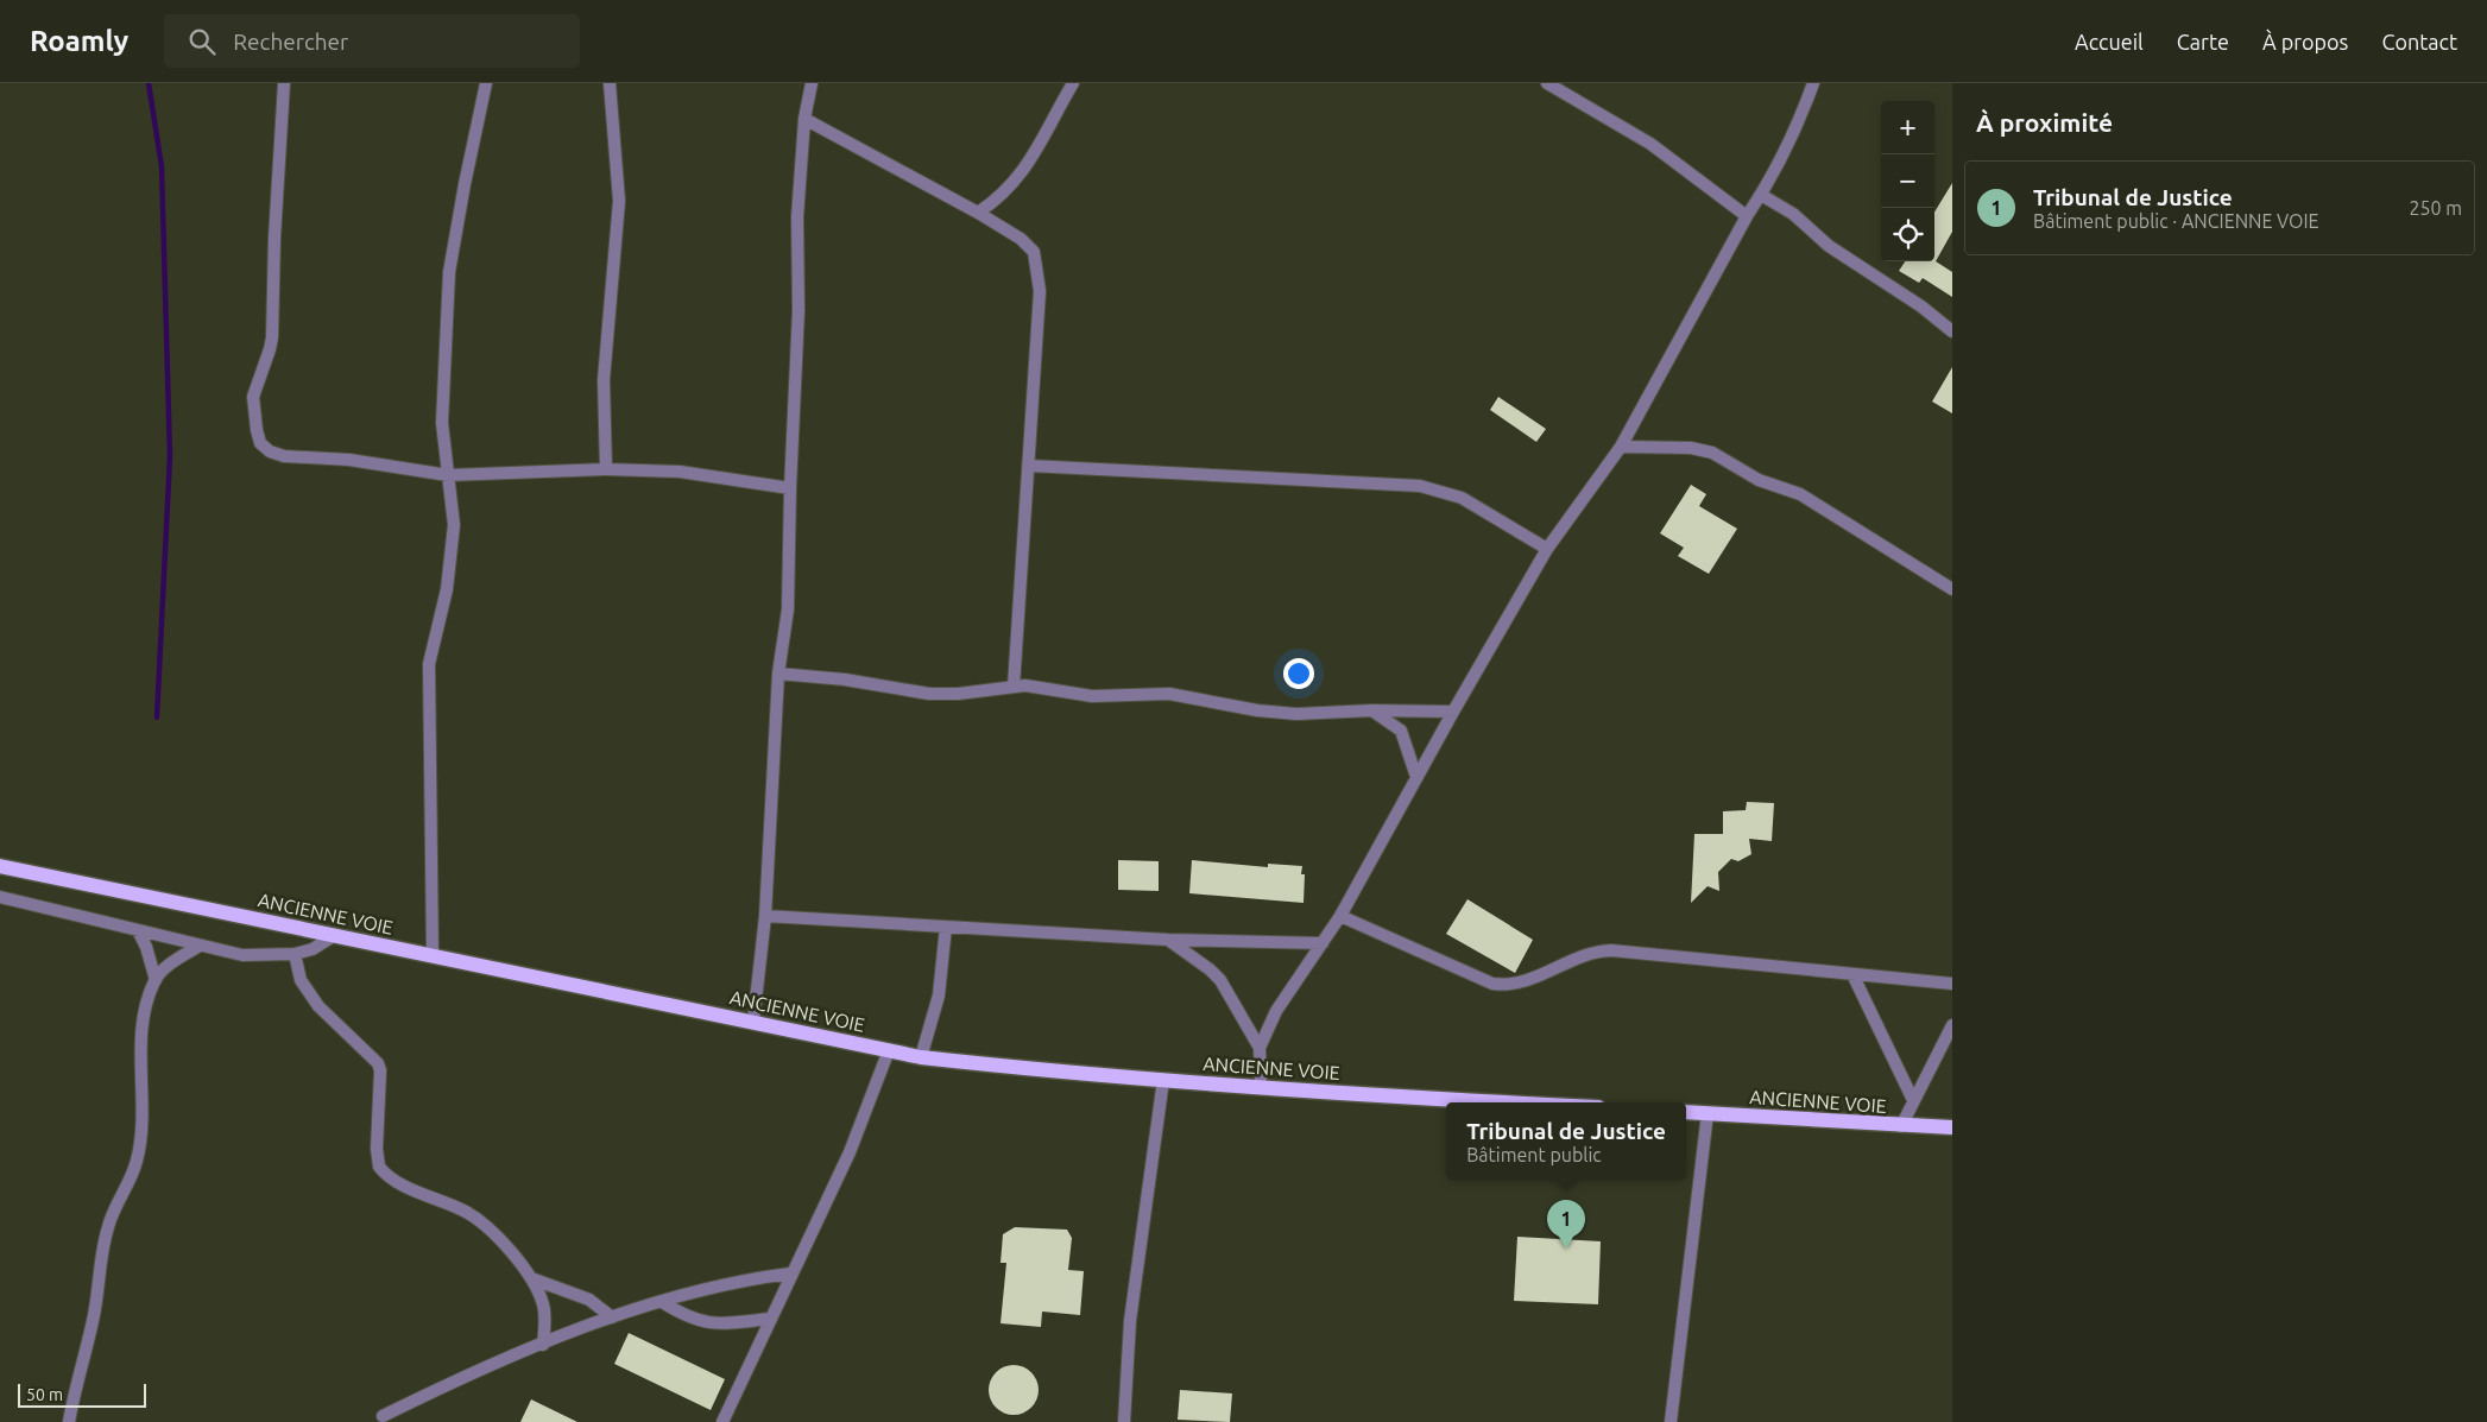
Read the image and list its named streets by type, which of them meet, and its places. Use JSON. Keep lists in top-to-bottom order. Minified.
{"streets":{"main road":["ANCIENNE VOIE"]},"scale_bar":"50 m","page":{"header":"Roamly","search":"Rechercher","nav":["Accueil","Carte","À propos","Contact"],"heading":"À proximité","map_buttons":["+","−"],"list":[{"mark":"1","name":"Tribunal de Justice","note":"Bâtiment public · ANCIENNE VOIE","value":"250 m"}],"popup":["Tribunal de Justice","Bâtiment public"],"pins":"1","scale":"50 m"}}
